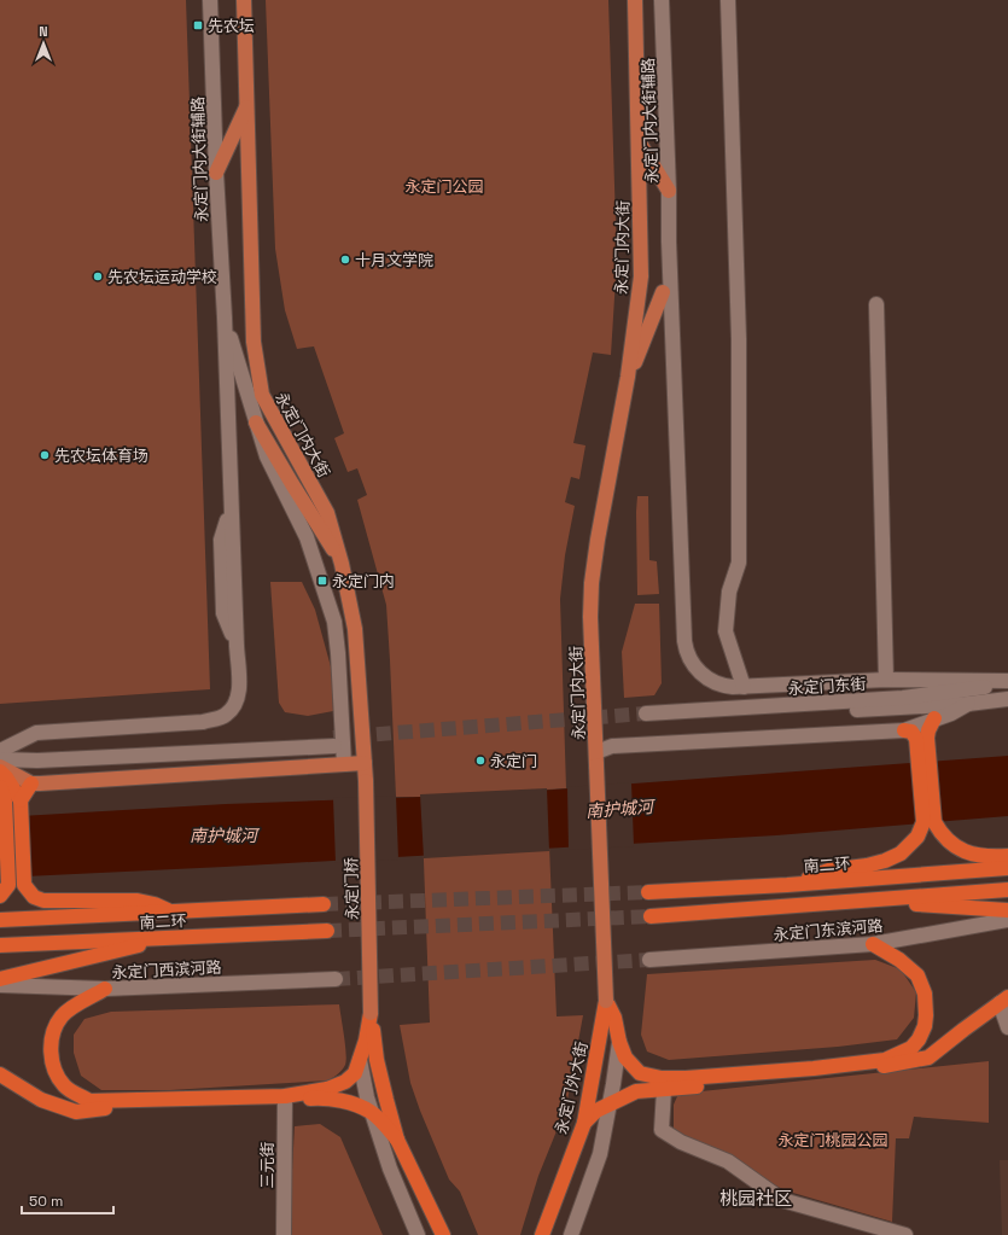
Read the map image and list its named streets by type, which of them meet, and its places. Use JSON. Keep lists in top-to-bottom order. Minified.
{"streets":{"highway":["南二环","永定门外大街"],"main road":["永定门内大街","永定门桥"],"street":["永定门内大街辅路","永定门东街","永定门东滨河路","永定门西滨河路","三元街"]},"crossings":[["永定门内大街","永定门桥"]],"districts":["桃园社区"],"water":["南护城河"],"parks":["永定门公园","永定门桃园公园"],"places":{"transit":["先农坛","永定门内"],"other":["十月文学院","先农坛运动学校","先农坛体育场","永定门"]},"scale_bar":"50 m","north":"top"}
